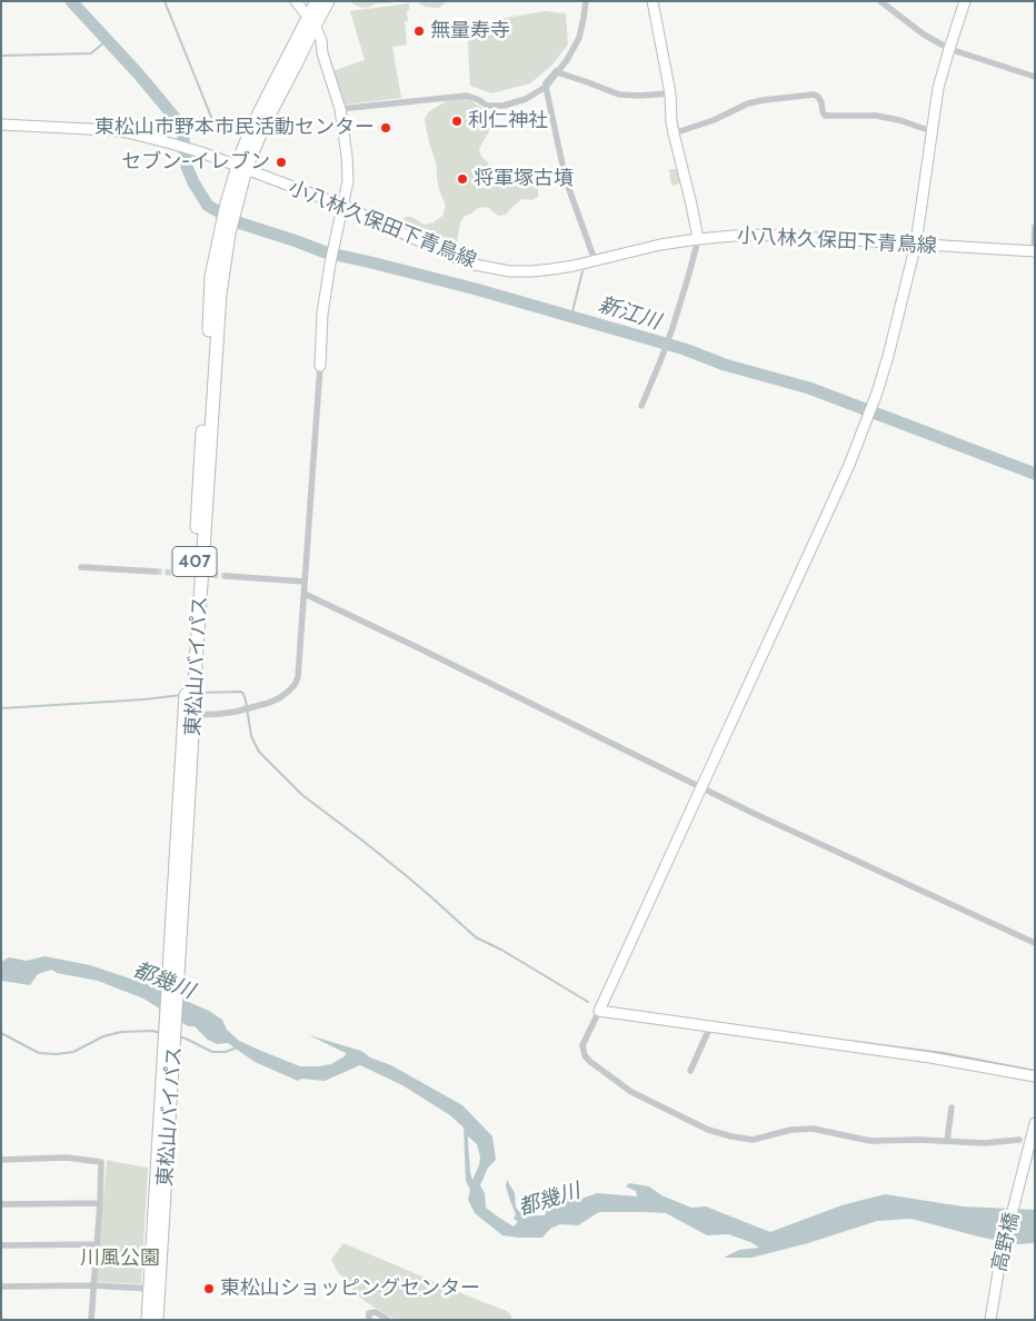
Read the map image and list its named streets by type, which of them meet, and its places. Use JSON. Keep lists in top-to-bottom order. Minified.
{"streets":{"highway":["407","東松山バイパス"],"street":["小八林久保田下青鳥線","高野橋"]},"crossings":[["小八林久保田下青鳥線","東松山バイパス"]],"water":["新江川","都幾川"],"parks":["川風公園"],"places":["無量寿寺","利仁神社","東松山市野本市民活動センター","セブン-イレブン","将軍塚古墳","東松山ショッピングセンター"]}
